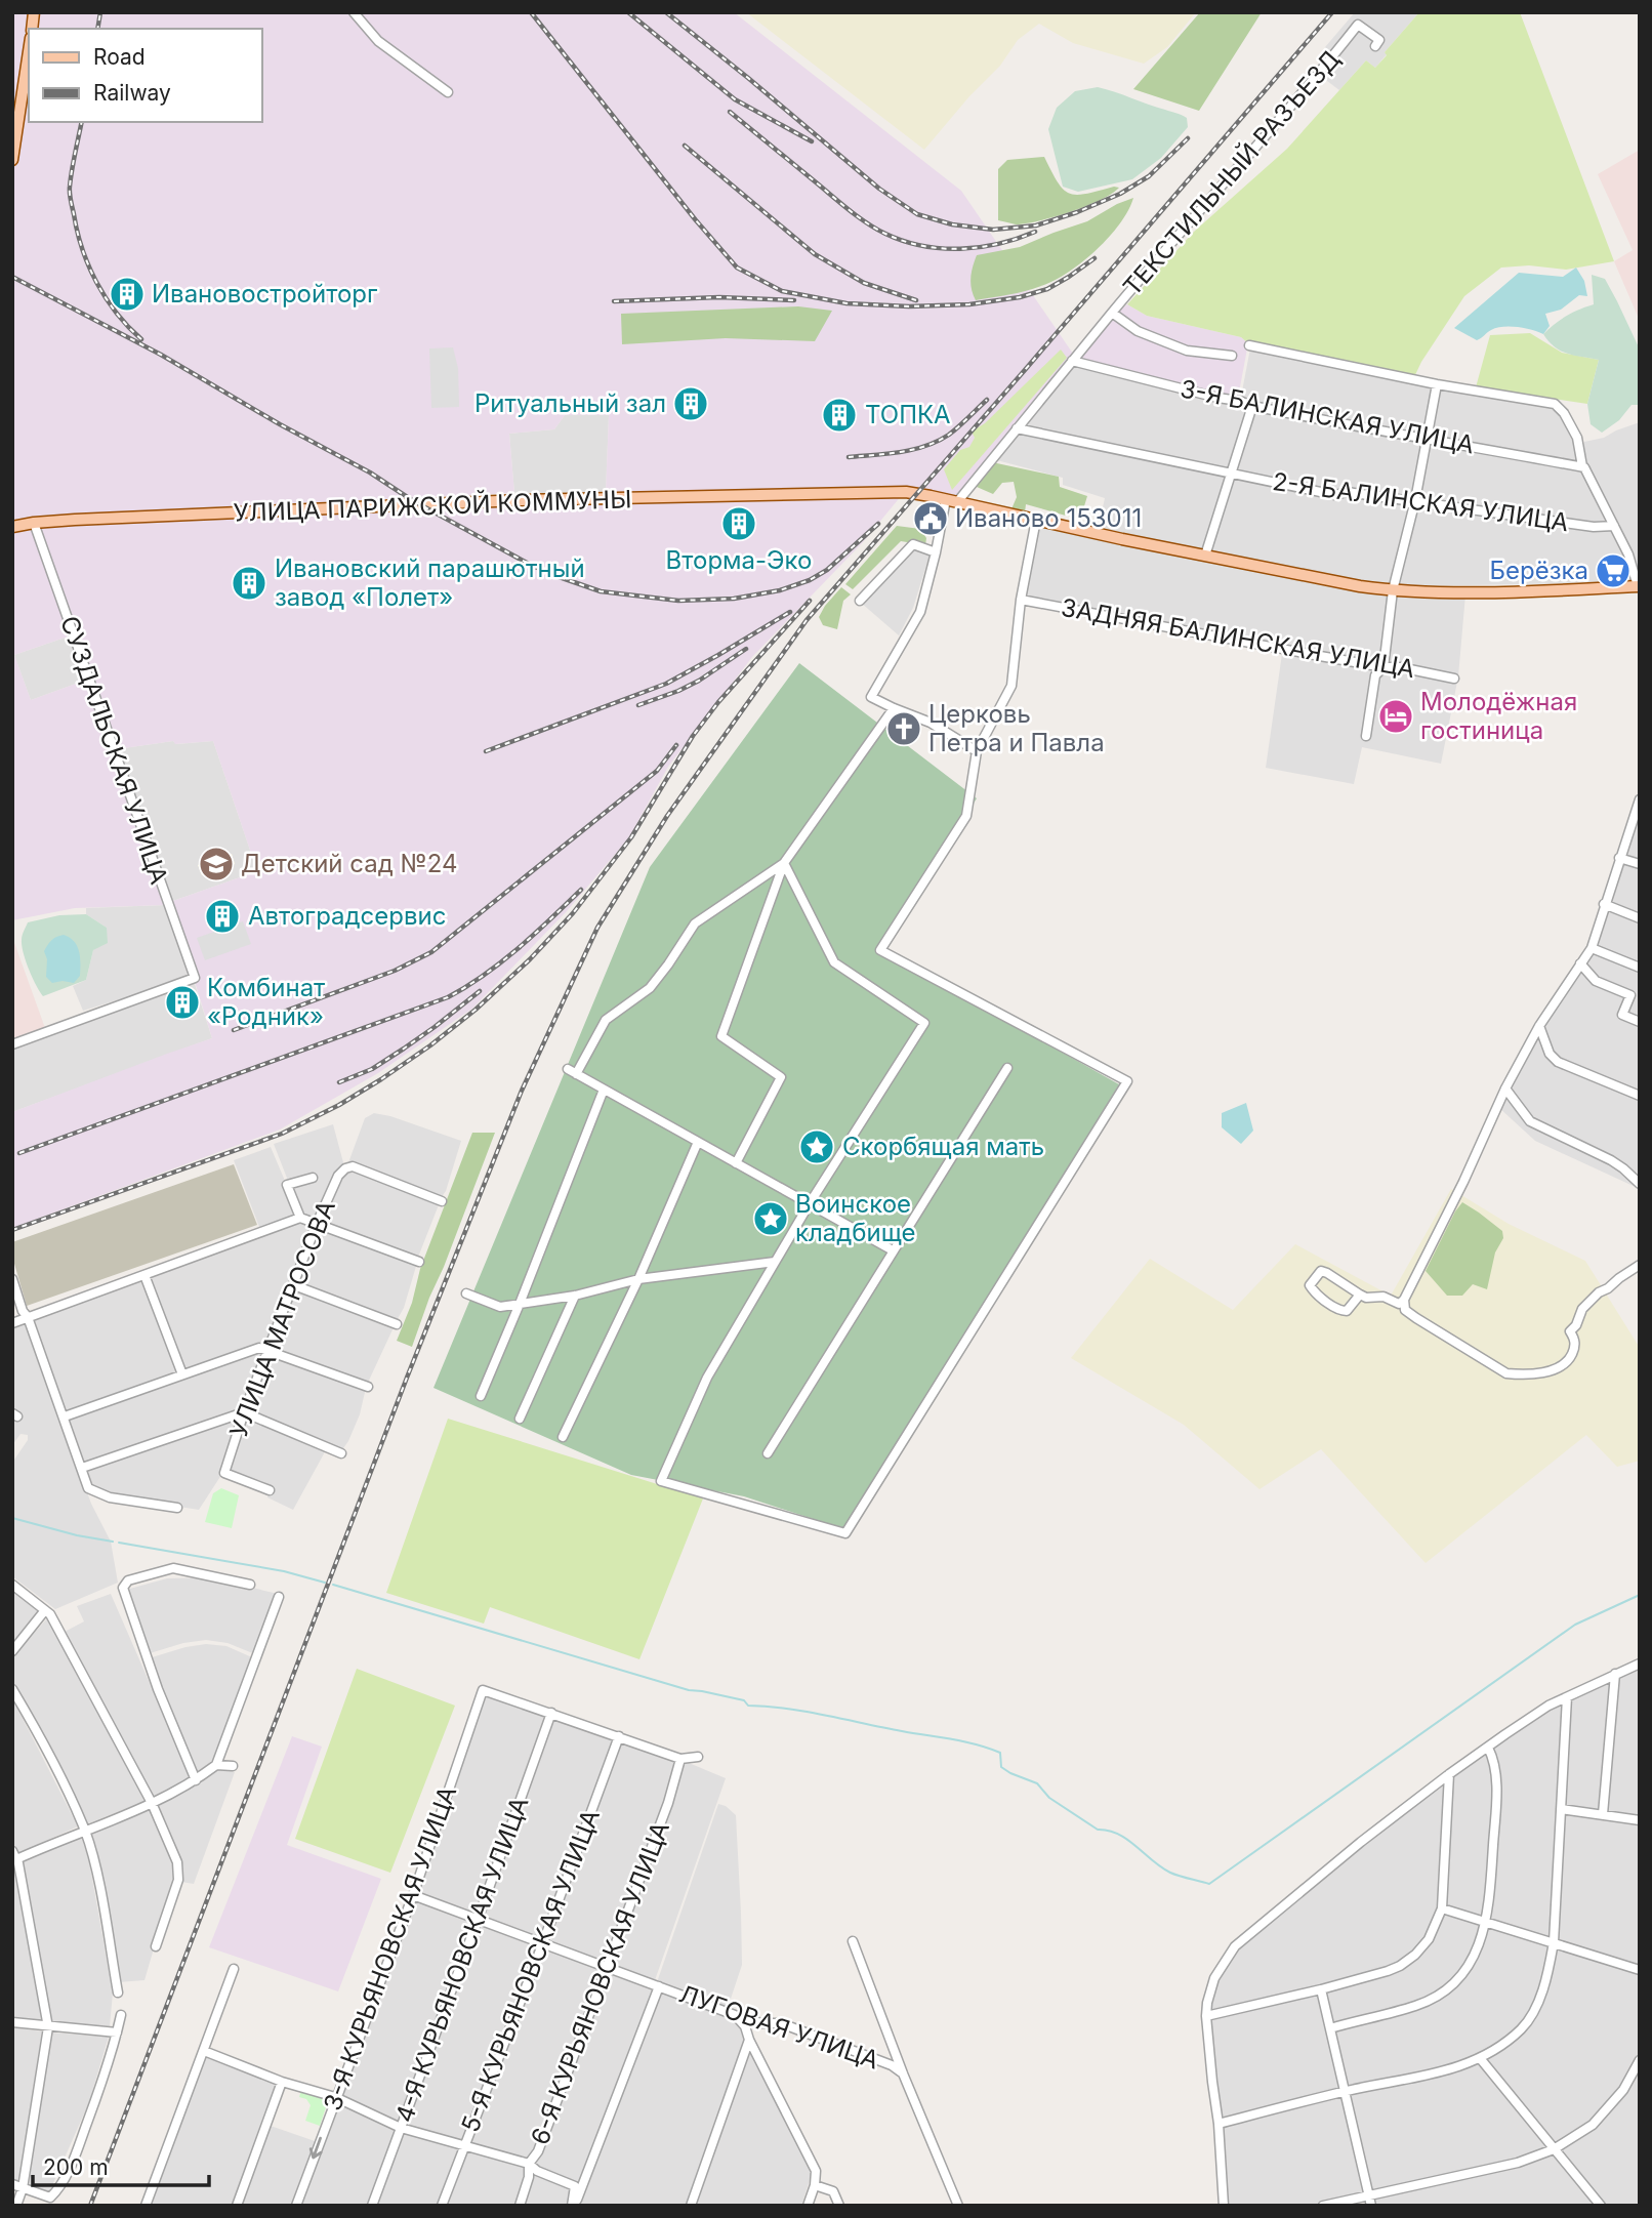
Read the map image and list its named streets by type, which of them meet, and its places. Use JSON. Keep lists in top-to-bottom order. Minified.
{"streets":{"main road":["УЛИЦА ПАРИЖСКОЙ КОММУНЫ"],"street":["ТЕКСТИЛЬНЫЙ РАЗЪЕЗД","3-Я БАЛИНСКАЯ УЛИЦА","2-Я БАЛИНСКАЯ УЛИЦА","ЗАДНЯЯ БАЛИНСКАЯ УЛИЦА","СУЗДАЛЬСКАЯ УЛИЦА","УЛИЦА МАТРОСОВА","3-Я КУРЬЯНОВСКАЯ УЛИЦА","4-Я КУРЬЯНОВСКАЯ УЛИЦА","5-Я КУРЬЯНОВСКАЯ УЛИЦА","6-Я КУРЬЯНОВСКАЯ УЛИЦА","ЛУГОВАЯ УЛИЦА"]},"crossings":[["УЛИЦА ПАРИЖСКОЙ КОММУНЫ","СУЗДАЛЬСКАЯ УЛИЦА"],["3-Я КУРЬЯНОВСКАЯ УЛИЦА","4-Я КУРЬЯНОВСКАЯ УЛИЦА"],["3-Я КУРЬЯНОВСКАЯ УЛИЦА","ЛУГОВАЯ УЛИЦА"],["4-Я КУРЬЯНОВСКАЯ УЛИЦА","ЛУГОВАЯ УЛИЦА"],["5-Я КУРЬЯНОВСКАЯ УЛИЦА","ЛУГОВАЯ УЛИЦА"],["6-Я КУРЬЯНОВСКАЯ УЛИЦА","ЛУГОВАЯ УЛИЦА"]],"places":{"building":["Ивановостройторг","Ритуальный зал","ТОПКА","Вторма-Эко","Ивановский парашютный завод «Полет»","Автоградсервис","Комбинат «Родник»"],"public building":["Иваново 153011"],"supermarket":["Берёзка"],"hotel":["Молодёжная гостиница"],"church":["Церковь Петра и Павла"],"school or university":["Детский сад №24"],"place":["Скорбящая мать","Воинское кладбище"]},"legend":["Road","Railway"],"scale_bar":"200 m"}
